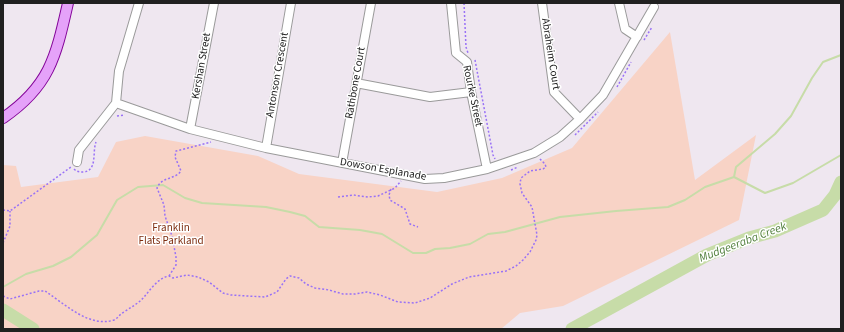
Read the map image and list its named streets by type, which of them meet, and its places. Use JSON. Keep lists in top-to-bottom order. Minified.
{"streets":{"street":["Abraheim Court","Kershan Street","Antonson Crescent","Rathbone Court","Rourke Street","Dowson Esplanade"]},"crossings":[["Abraheim Court","Dowson Esplanade"],["Kershan Street","Dowson Esplanade"],["Antonson Crescent","Dowson Esplanade"],["Rathbone Court","Dowson Esplanade"],["Rourke Street","Dowson Esplanade"]],"water":["Mudgeeraba Creek"],"parks":["Franklin Flats Parkland"]}
